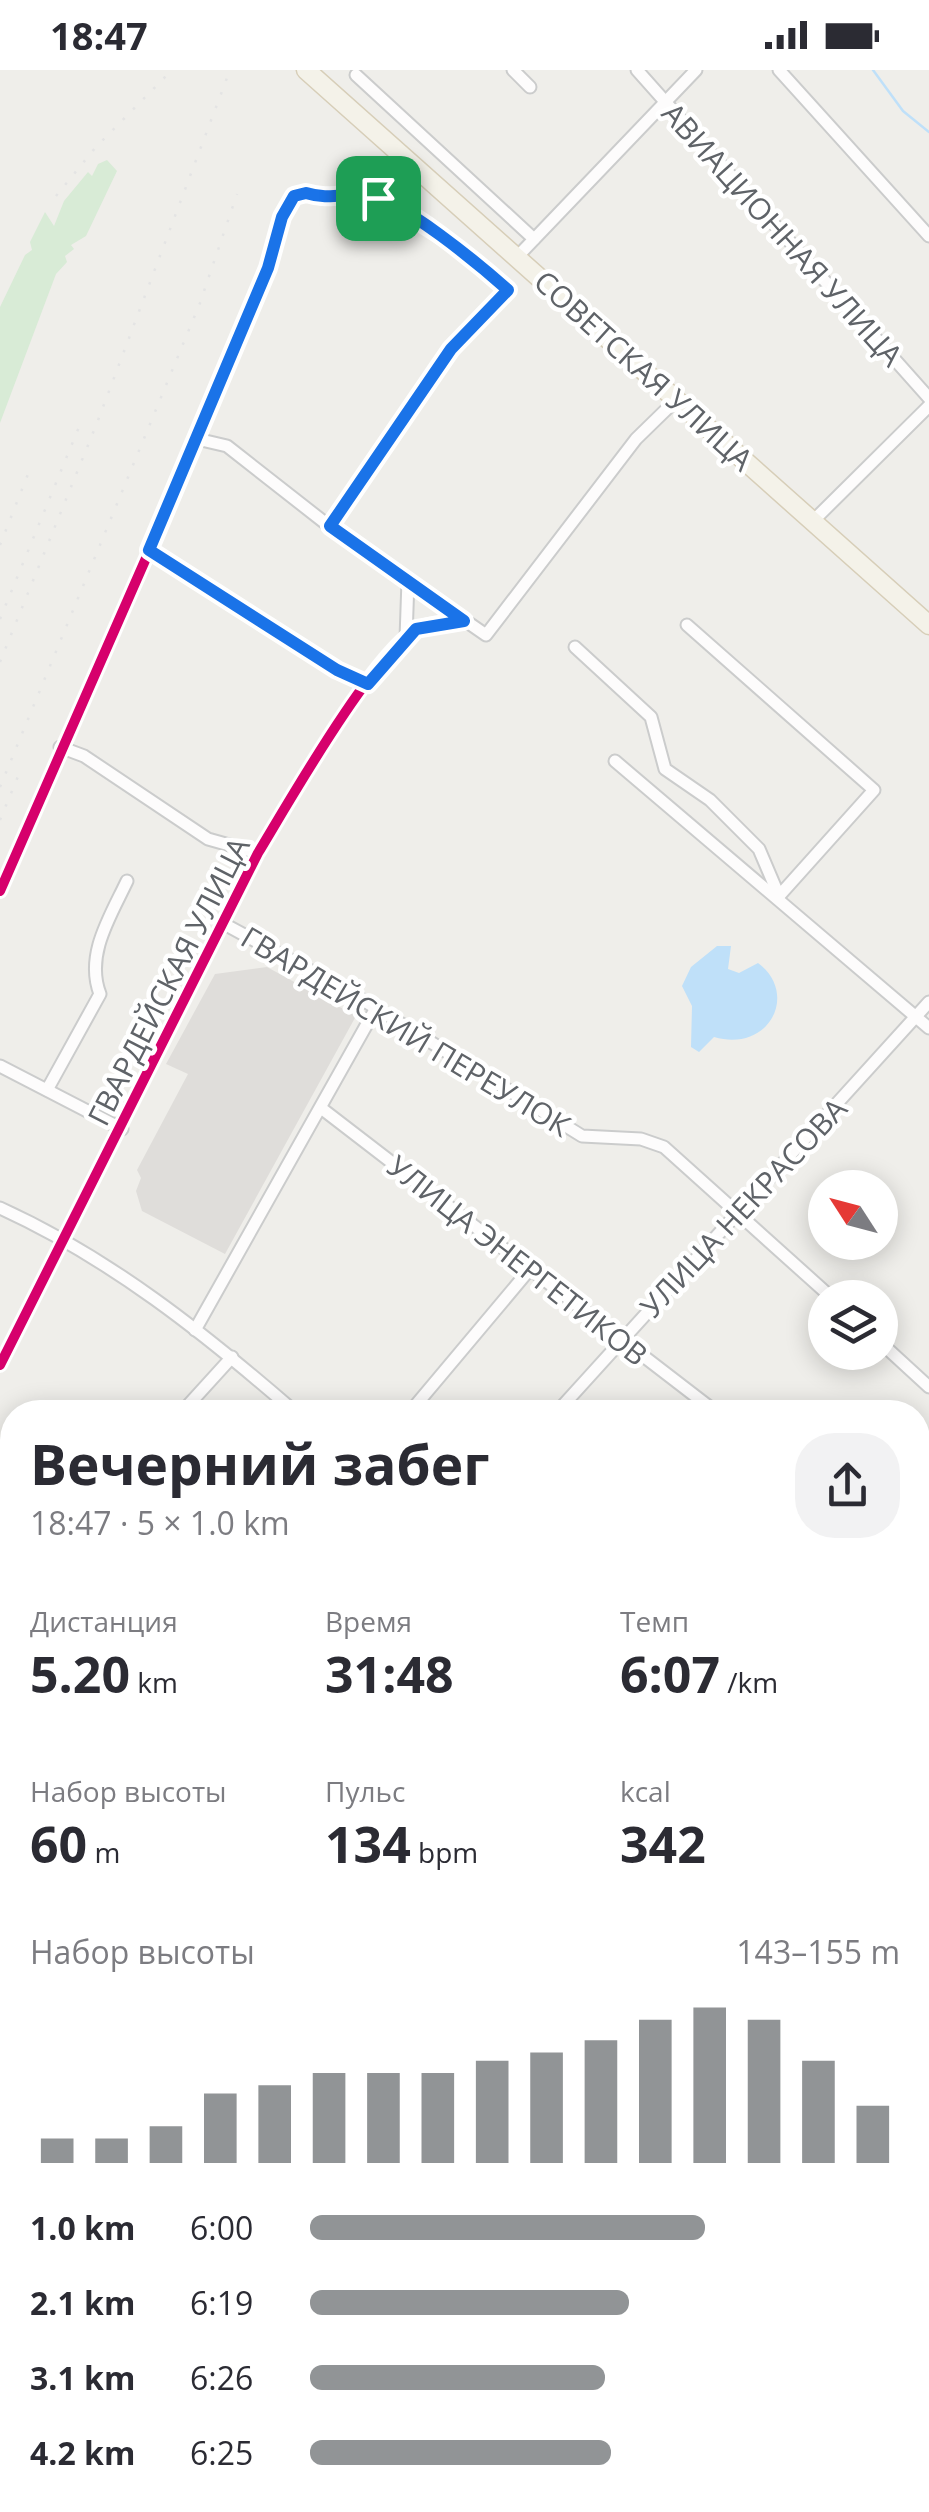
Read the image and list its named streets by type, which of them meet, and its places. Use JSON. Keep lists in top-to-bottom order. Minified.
{"streets":{"main road":["СОВЕТСКАЯ УЛИЦА"],"street":["АВИАЦИОННАЯ УЛИЦА","ГВАРДЕЙСКАЯ УЛИЦА","ГВАРДЕЙСКИЙ ПЕРЕУЛОК","УЛИЦА НЕКРАСОВА","УЛИЦА ЭНЕРГЕТИКОВ"]},"crossings":[["ГВАРДЕЙСКАЯ УЛИЦА","ГВАРДЕЙСКИЙ ПЕРЕУЛОК"],["ГВАРДЕЙСКИЙ ПЕРЕУЛОК","УЛИЦА НЕКРАСОВА"],["УЛИЦА НЕКРАСОВА","УЛИЦА ЭНЕРГЕТИКОВ"]],"north":"top left","page":{"status":"18:47","heading":["Вечерний забег","18:47 · 5 × 1.0 km"],"stats":[["Дистанция","5.20 km"],["Время","31:48"],["Темп","6:07 /km"],["Набор высоты","60 m"],["Пульс","134 bpm"],["kcal","342"]],"chart":["Набор высоты","143–155 m"],"list":[{"name":"1.0 km","note":"6:00"},{"name":"2.1 km","note":"6:19"},{"name":"3.1 km","note":"6:26"},{"name":"4.2 km","note":"6:25"}]}}
